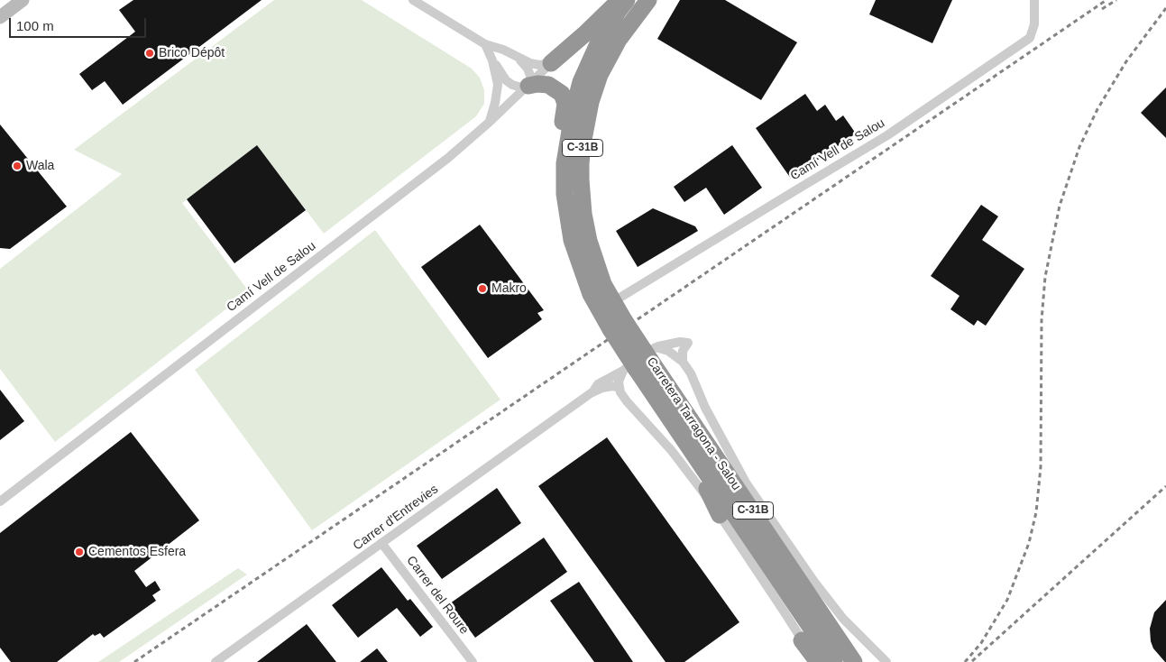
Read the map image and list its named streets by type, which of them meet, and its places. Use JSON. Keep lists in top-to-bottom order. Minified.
{"streets":{"highway":["C-31B","Carretera Tarragona - Salou"],"street":["Camí Vell de Salou","Carrer d'Entrevies","Carrer del Roure"]},"crossings":[["C-31B","Carretera Tarragona - Salou"],["C-31B","Carrer d'Entrevies"],["Camí Vell de Salou","Carretera Tarragona - Salou"],["Carretera Tarragona - Salou","Carrer d'Entrevies"],["Carrer d'Entrevies","Carrer del Roure"]],"places":["Brico Dépôt","Wala","Makro","Cementos Esfera"],"scale_bar":"100 m"}
